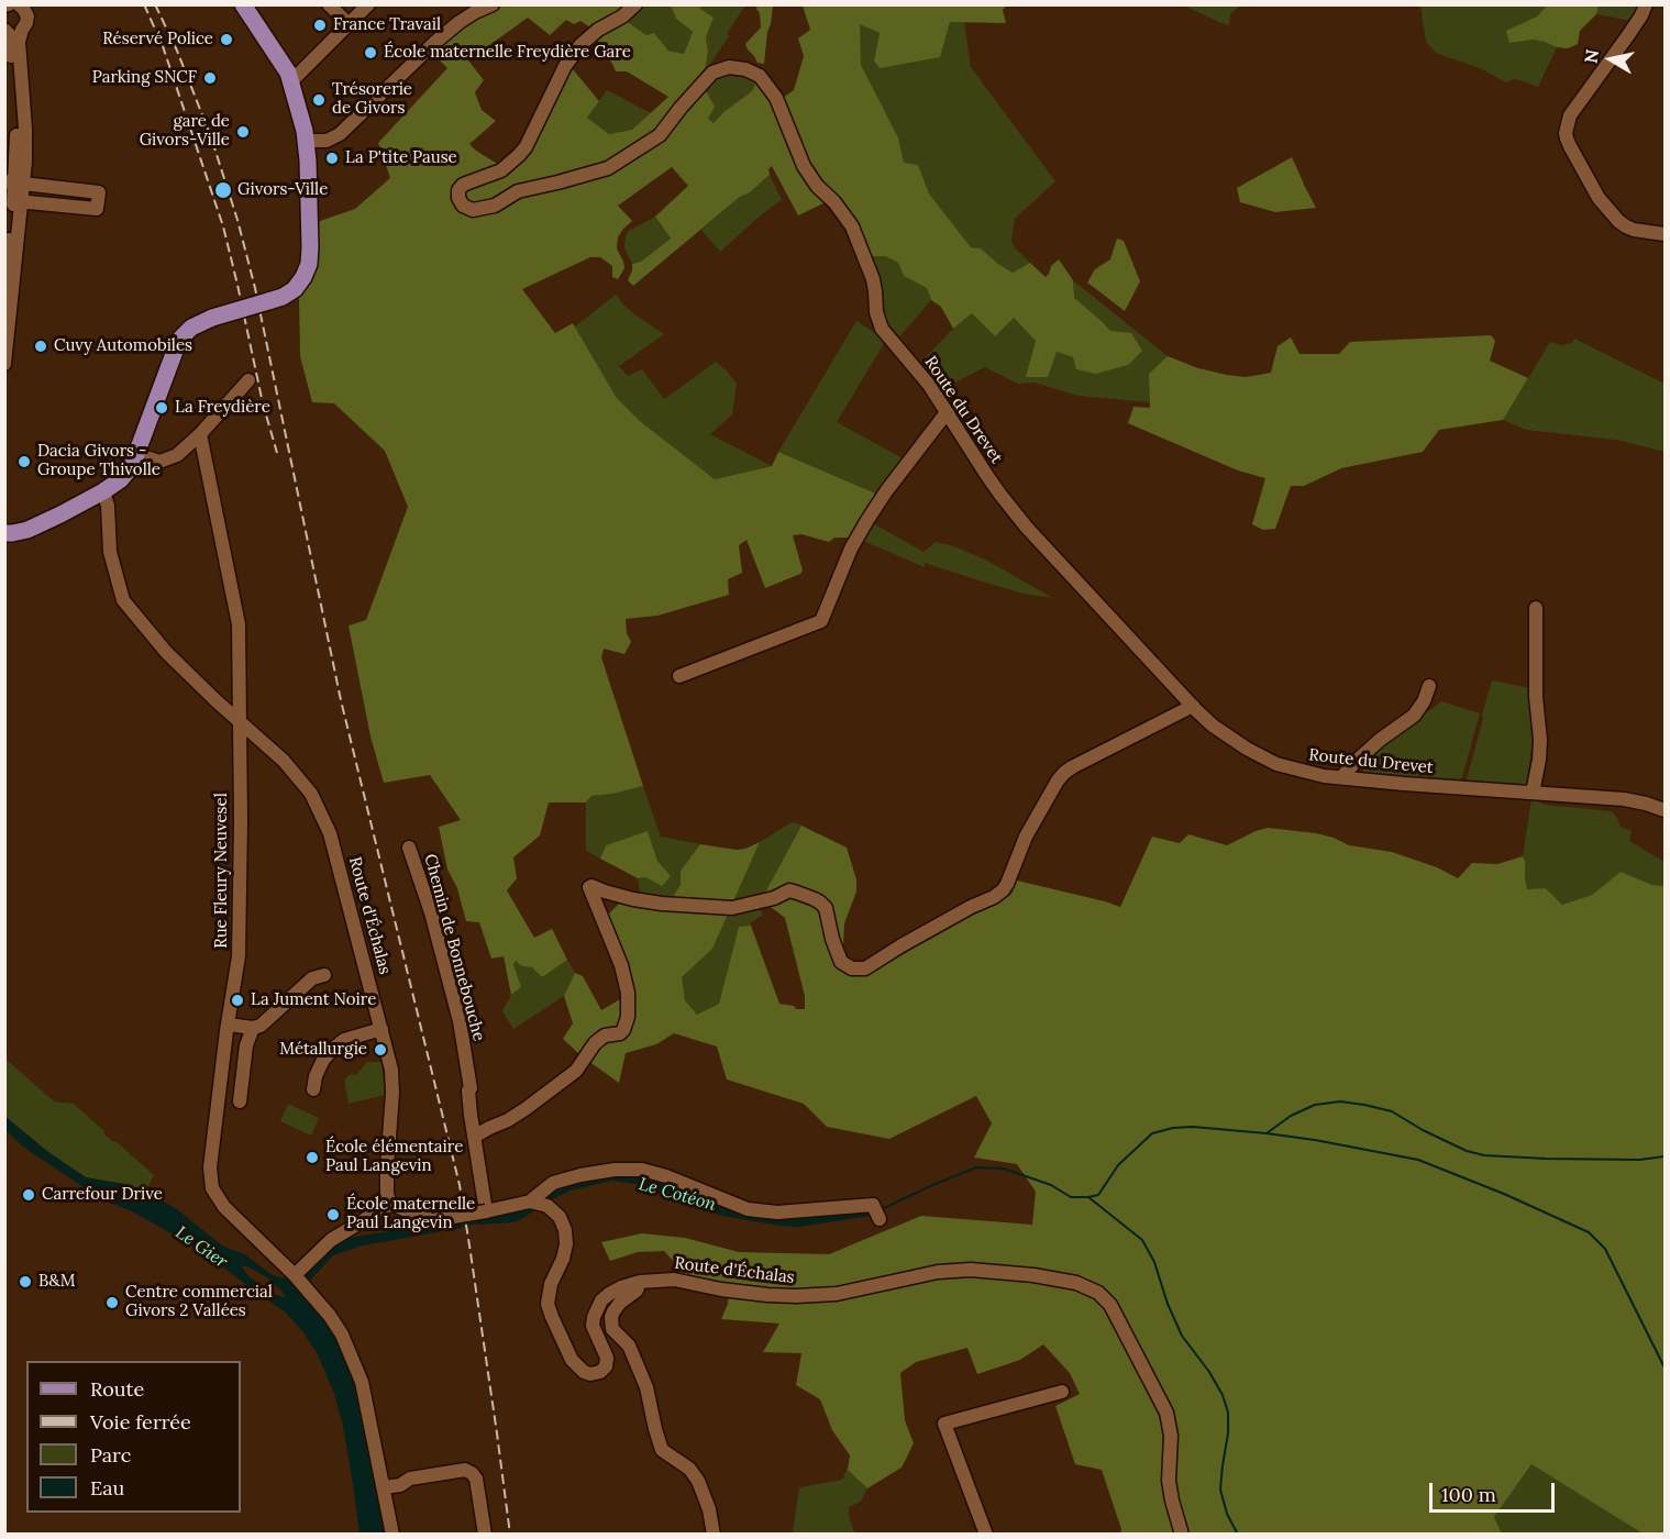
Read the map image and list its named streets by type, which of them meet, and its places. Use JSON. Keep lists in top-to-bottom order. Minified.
{"streets":{"street":["Route du Drevet","Rue Fleury Neuvesel","Route d'Échalas","Chemin de Bonnebouche"]},"crossings":[["Rue Fleury Neuvesel","Route d'Échalas"]],"water":["Le Cotéon","Le Gier"],"places":["France Travail","Réservé Police","École maternelle Freydière Gare","Parking SNCF","Trésorerie de Givors","gare de Givors-Ville","La P'tite Pause","Givors-Ville","Cuvy Automobiles","La Freydière","Dacia Givors - Groupe Thivolle","La Jument Noire","Métallurgie","École élémentaire Paul Langevin","Carrefour Drive","École maternelle Paul Langevin","B&M","Centre commercial Givors 2 Vallées"],"legend":["Route","Voie ferrée","Parc","Eau"],"scale_bar":"100 m","north":"left"}
